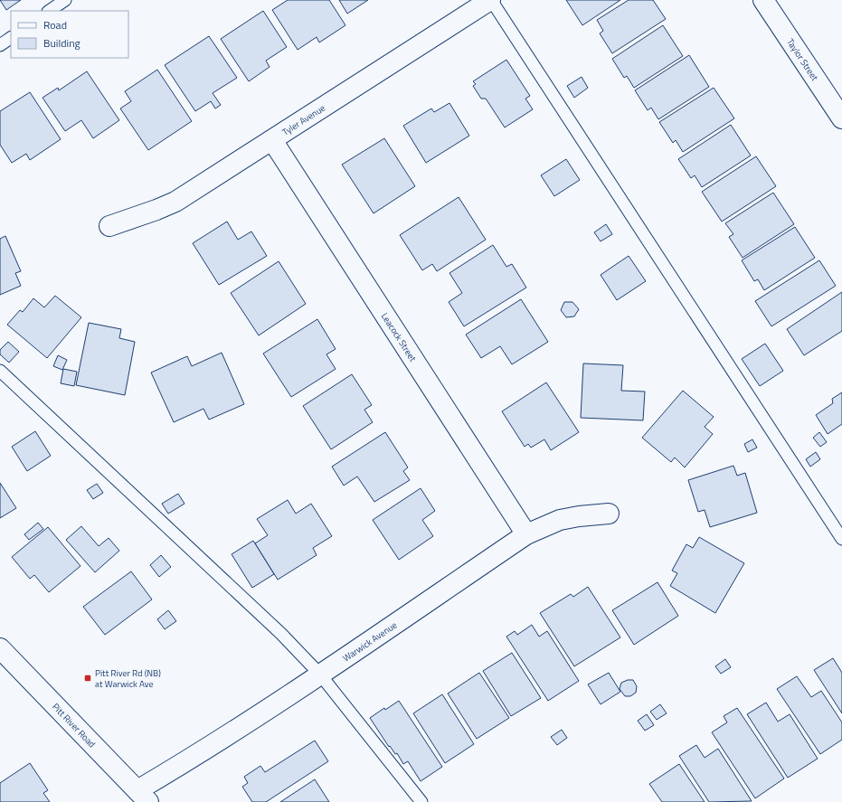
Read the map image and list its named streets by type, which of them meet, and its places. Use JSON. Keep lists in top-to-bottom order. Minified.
{"streets":{"street":["Taylor Street","Tyler Avenue","Leacock Street","Warwick Avenue","Pitt River Road"]},"crossings":[["Tyler Avenue","Leacock Street"],["Leacock Street","Warwick Avenue"],["Warwick Avenue","Pitt River Road"]],"places":{"transit":["Pitt River Rd (NB) at Warwick Ave"]},"legend":["Road","Building"]}
